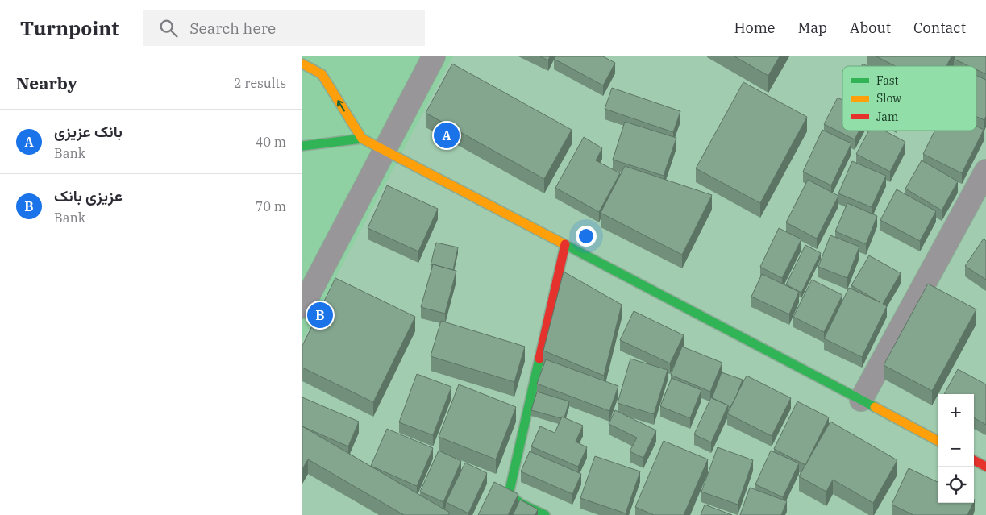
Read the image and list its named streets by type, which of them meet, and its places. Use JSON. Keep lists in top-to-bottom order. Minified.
{"legend":["Fast","Slow","Jam"],"page":{"header":"Turnpoint","search":"Search here","nav":["Home","Map","About","Contact"],"heading":["Nearby","2 results"],"list":[{"mark":"A","name":"بانک عزیزی","note":"Bank","value":"40 m"},{"mark":"B","name":"عزیزی بانک","note":"Bank","value":"70 m"}],"pins":["A","B"],"map_buttons":["+","−"]}}
